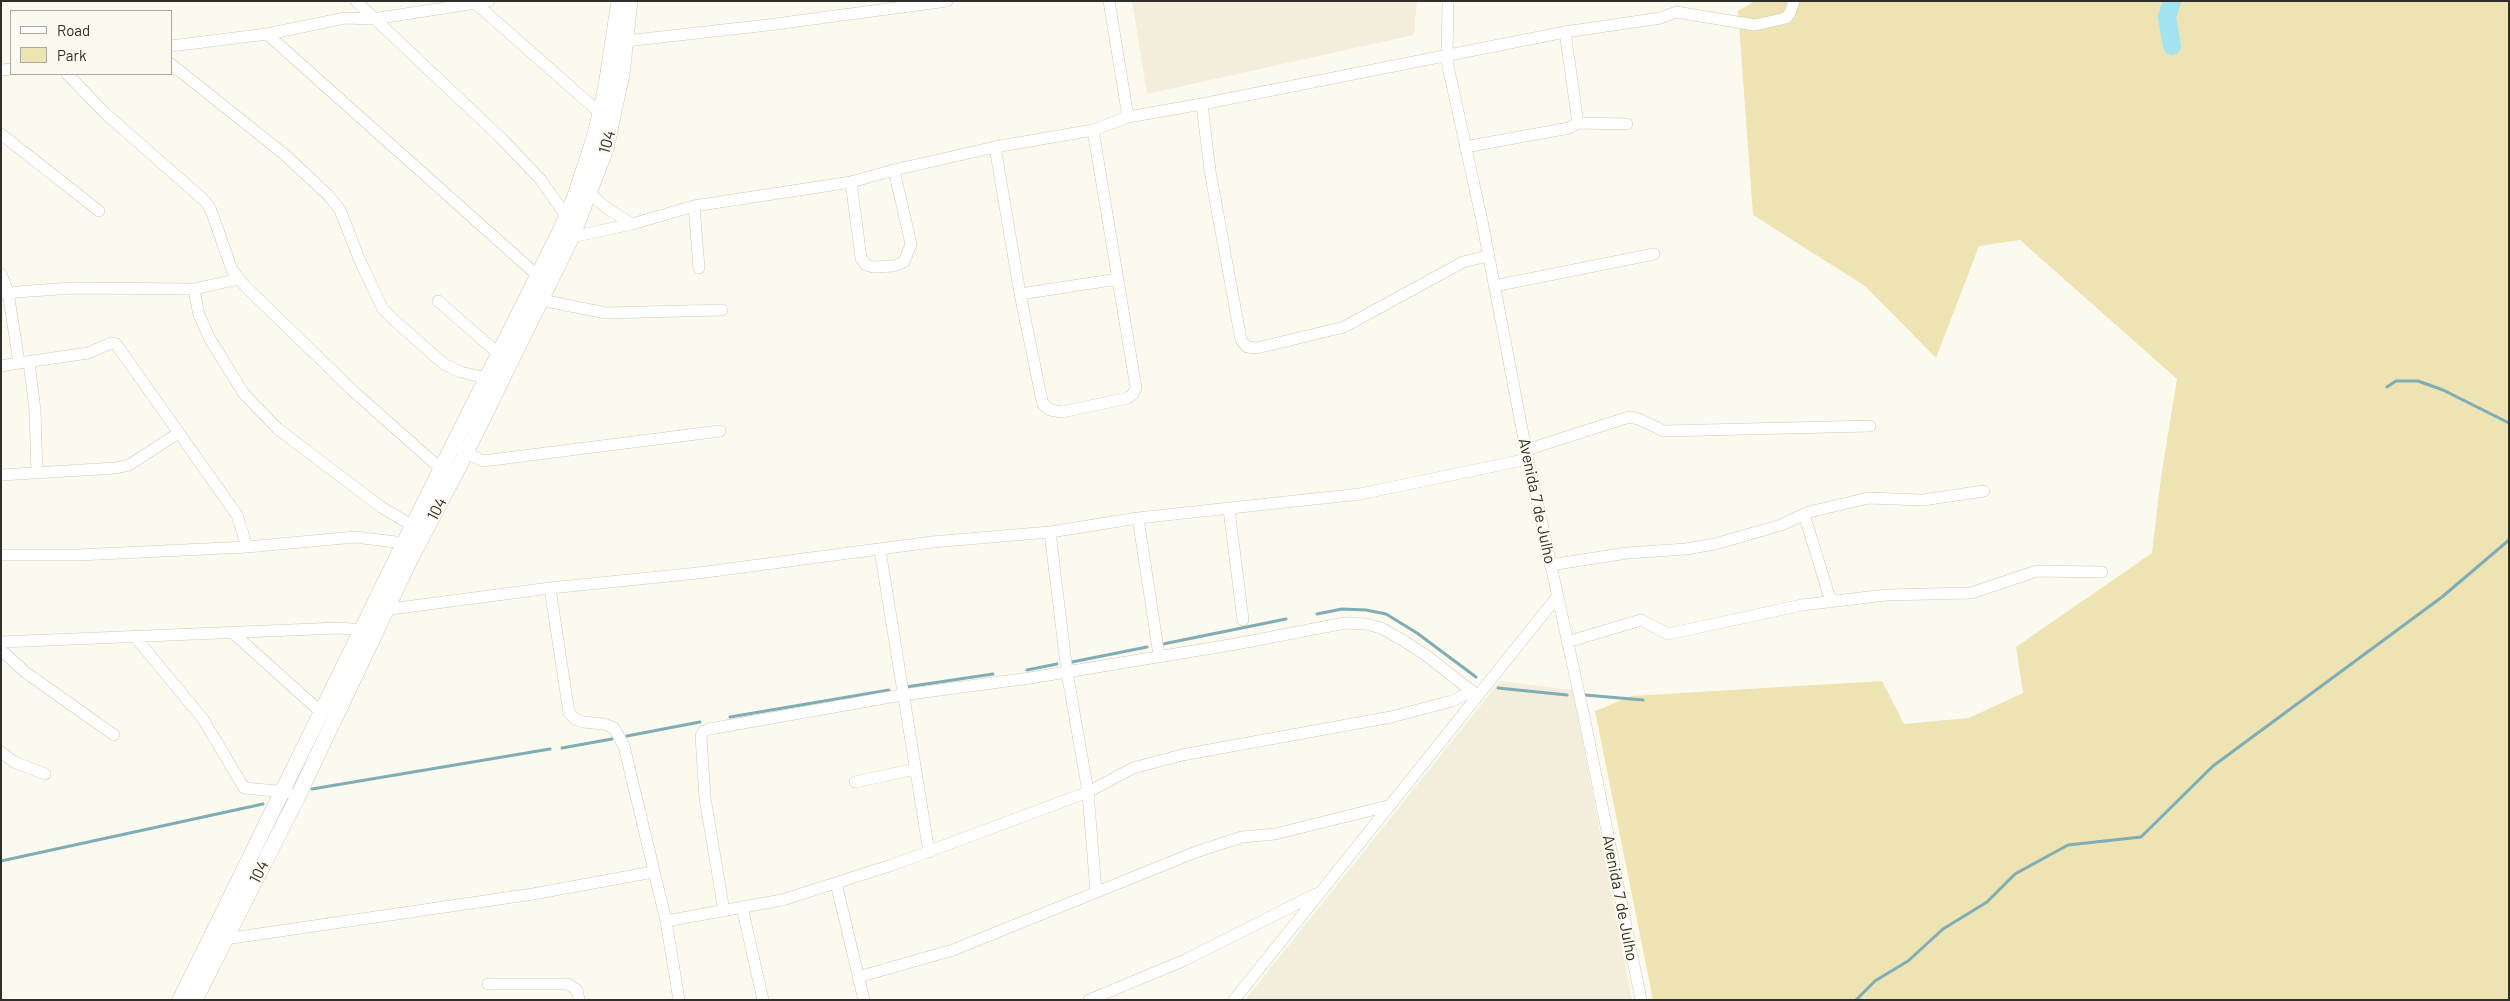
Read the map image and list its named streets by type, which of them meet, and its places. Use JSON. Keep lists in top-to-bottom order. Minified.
{"streets":{"street":["104","Avenida 7 de Julho"]},"legend":["Road","Park"]}
